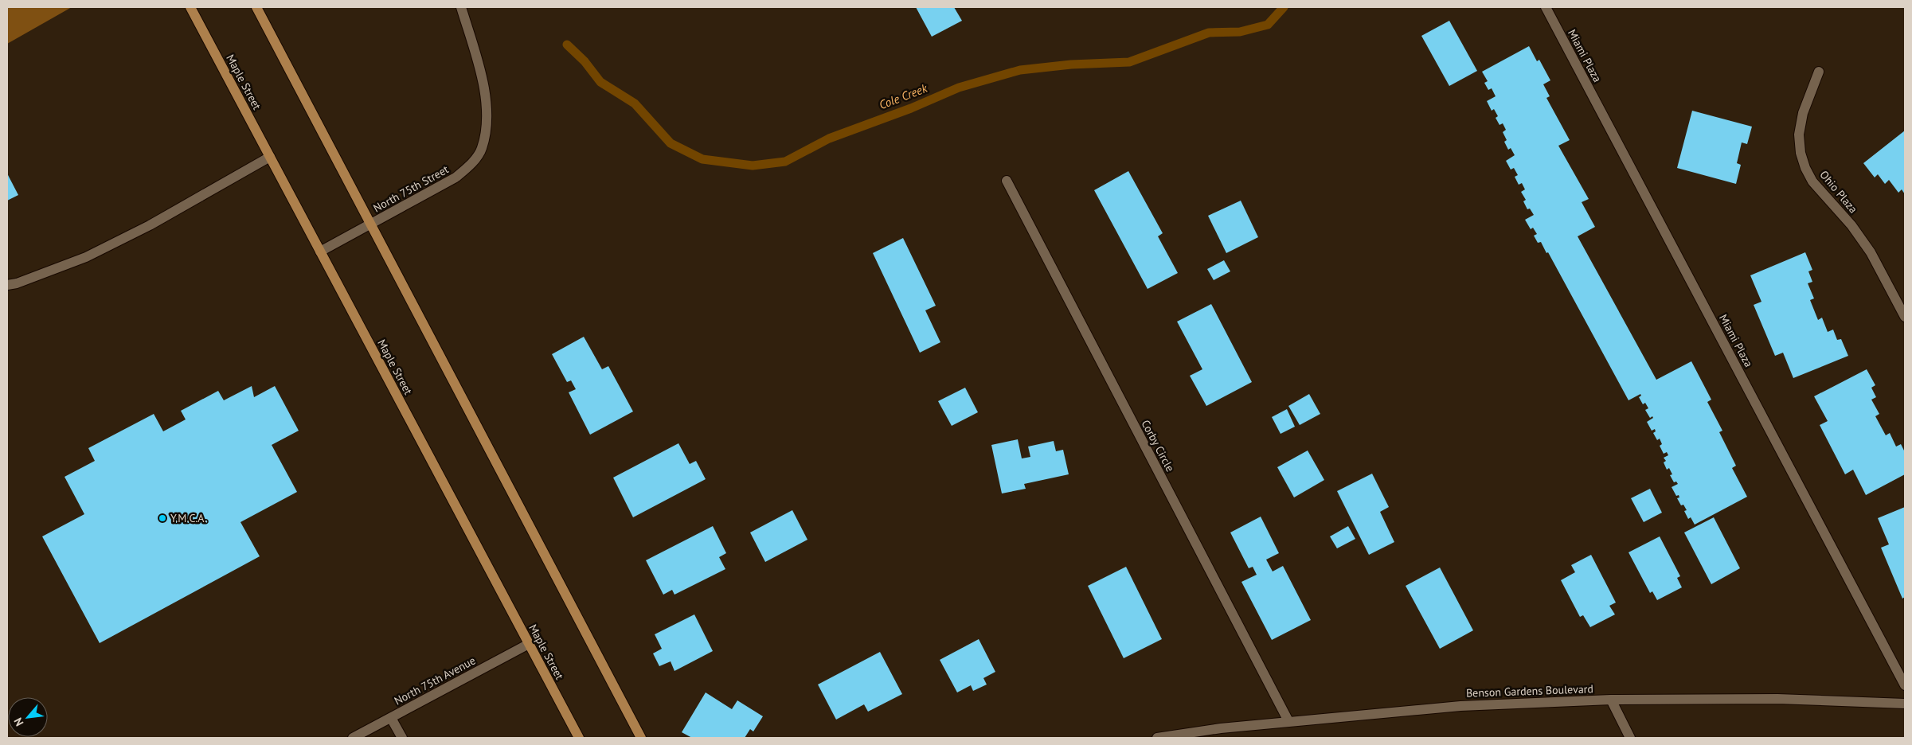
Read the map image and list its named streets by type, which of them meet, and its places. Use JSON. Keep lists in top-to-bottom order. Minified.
{"streets":{"main road":["Maple Street"],"street":["Miami Plaza","North 75th Street","Ohio Plaza","Corby Circle","North 75th Avenue","Benson Gardens Boulevard"]},"crossings":[["Maple Street","North 75th Street"],["Maple Street","North 75th Avenue"],["Corby Circle","Benson Gardens Boulevard"]],"water":["Cole Creek"],"places":["Y.M.C.A."],"north":"bottom left"}
